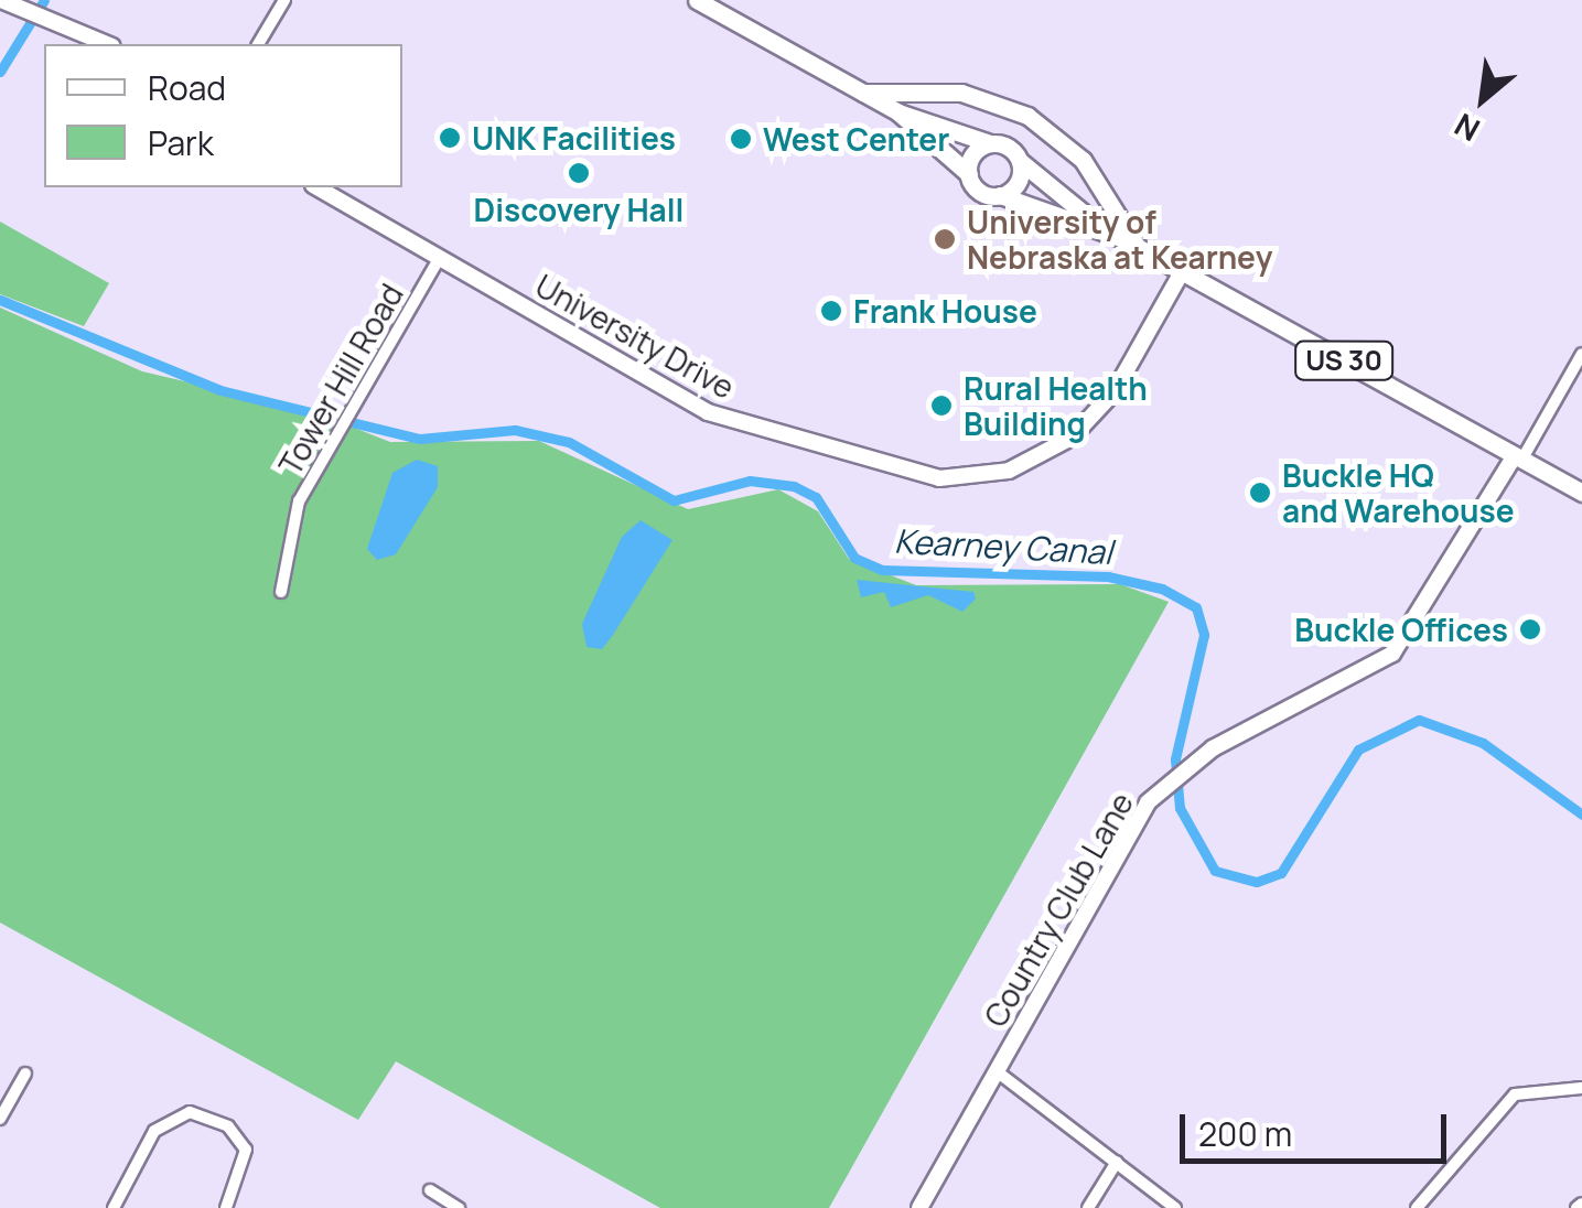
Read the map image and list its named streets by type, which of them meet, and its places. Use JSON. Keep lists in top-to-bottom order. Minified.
{"streets":{"main road":["US 30"],"street":["University Drive","Tower Hill Road","Country Club Lane"]},"crossings":[["University Drive","US 30"],["University Drive","Tower Hill Road"],["US 30","Country Club Lane"]],"water":["Kearney Canal"],"places":["UNK Facilities","West Center","Discovery Hall","University of Nebraska at Kearney","Frank House","Rural Health Building","Buckle HQ and Warehouse","Buckle Offices"],"legend":["Road","Park"],"scale_bar":"200 m","north":"bottom left"}
